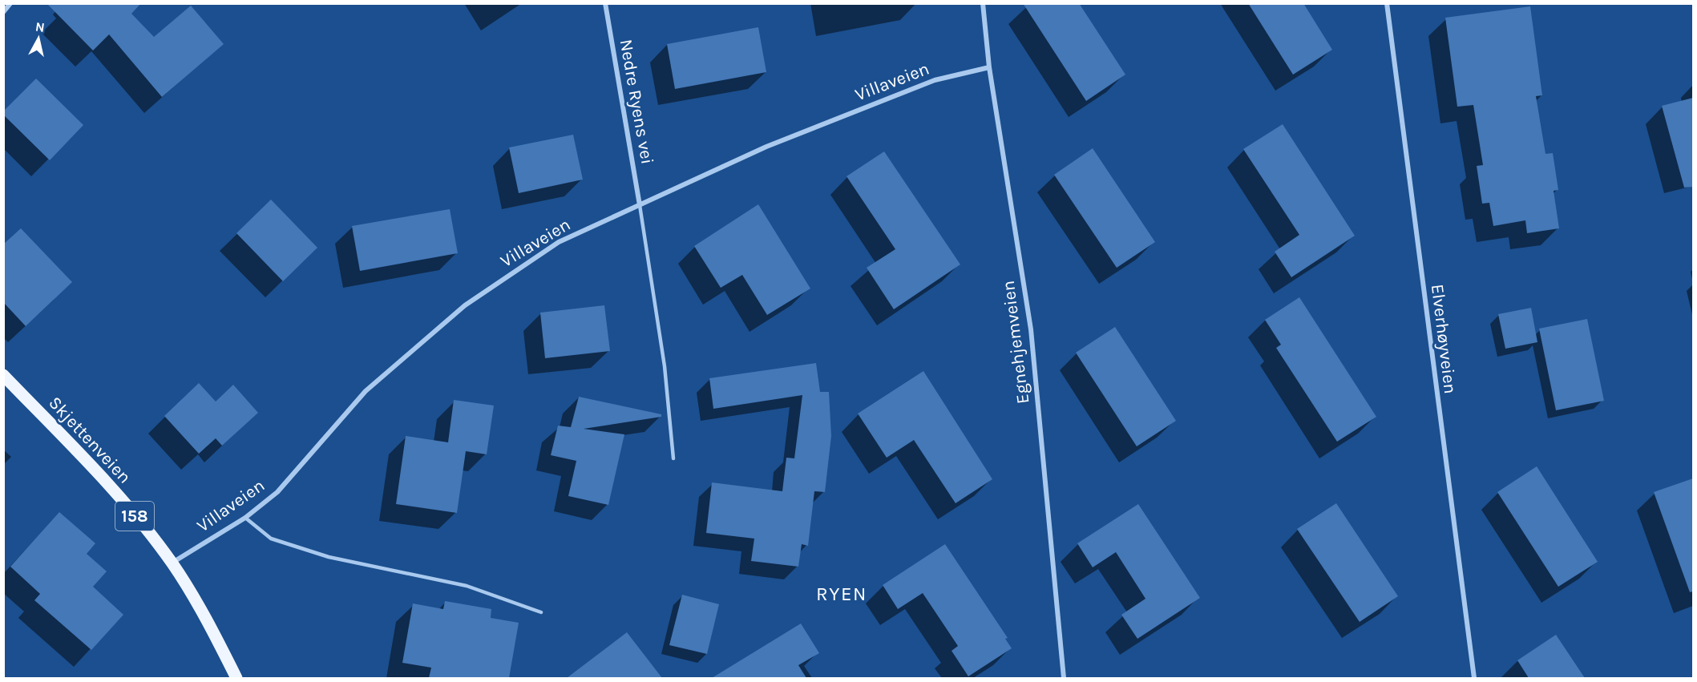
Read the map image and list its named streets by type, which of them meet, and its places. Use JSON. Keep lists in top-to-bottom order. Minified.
{"streets":{"main road":["Skjettenveien","158"],"street":["Villaveien","Nedre Ryens vei","Elverhøyveien","Egnehjemveien"]},"crossings":[["Villaveien","Nedre Ryens vei"],["Villaveien","Egnehjemveien"],["Villaveien","Skjettenveien"]],"districts":["RYEN"],"north":"top"}
